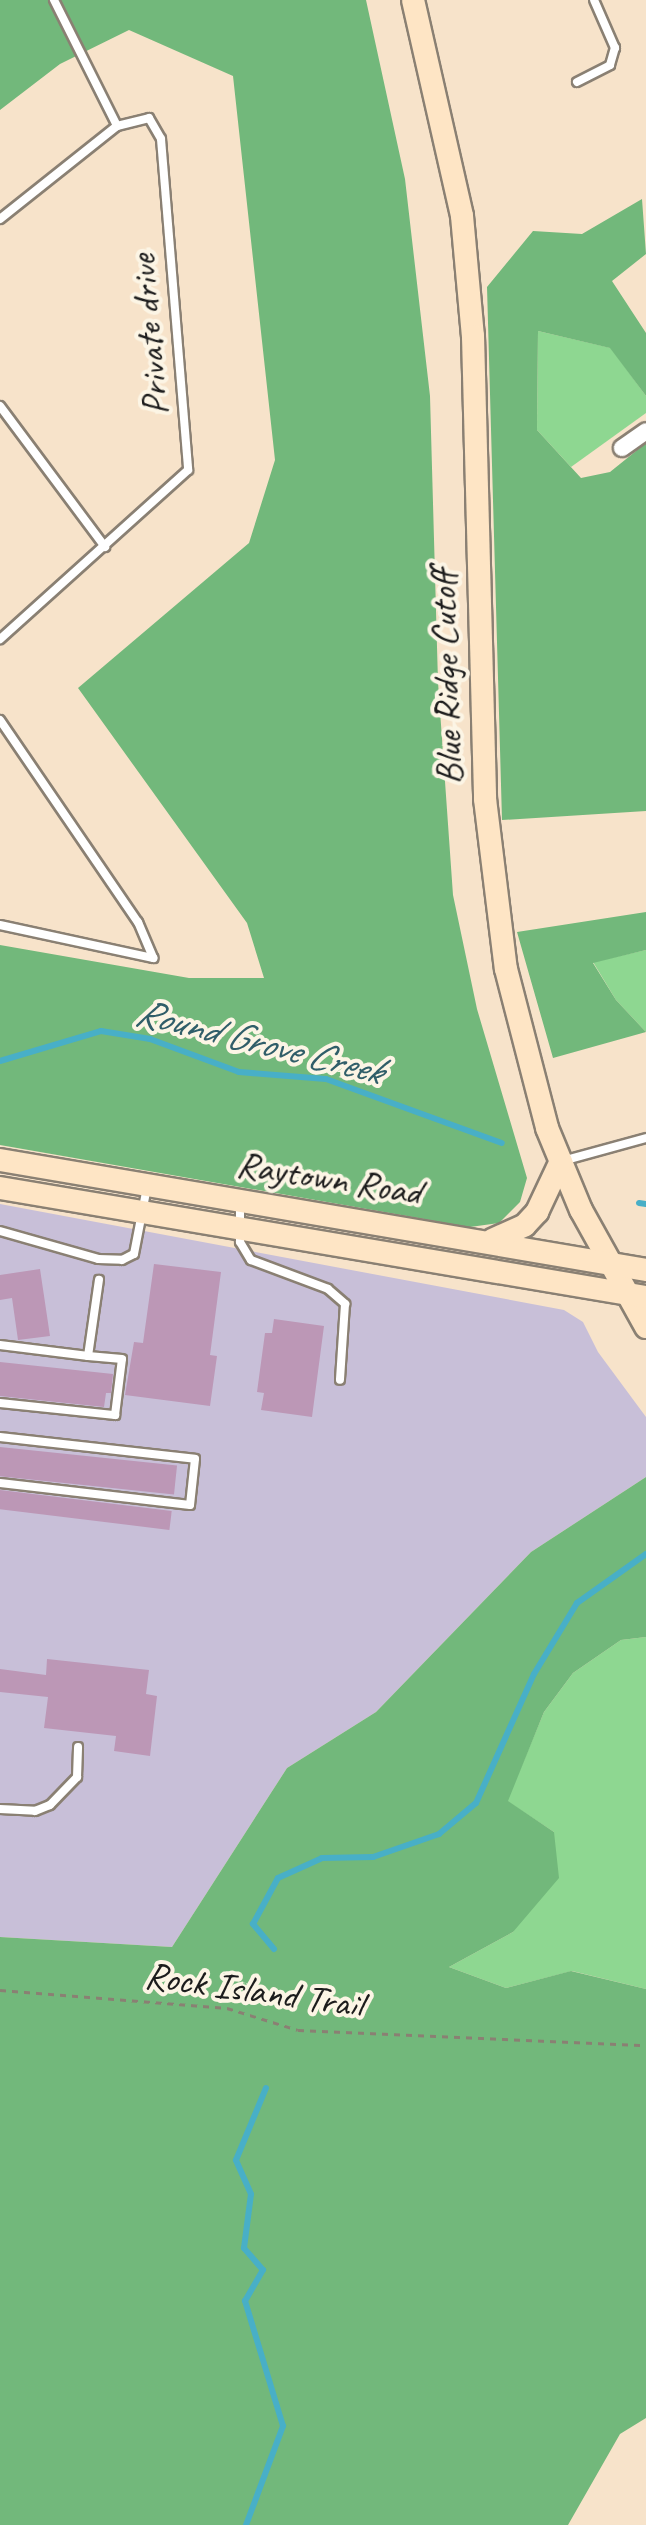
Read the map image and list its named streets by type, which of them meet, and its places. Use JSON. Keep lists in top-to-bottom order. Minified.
{"streets":{"main road":["Blue Ridge Cutoff","Raytown Road"],"lane":["Private drive"],"path":["Rock Island Trail"]},"crossings":[["Blue Ridge Cutoff","Raytown Road"]],"water":["Round Grove Creek"]}
